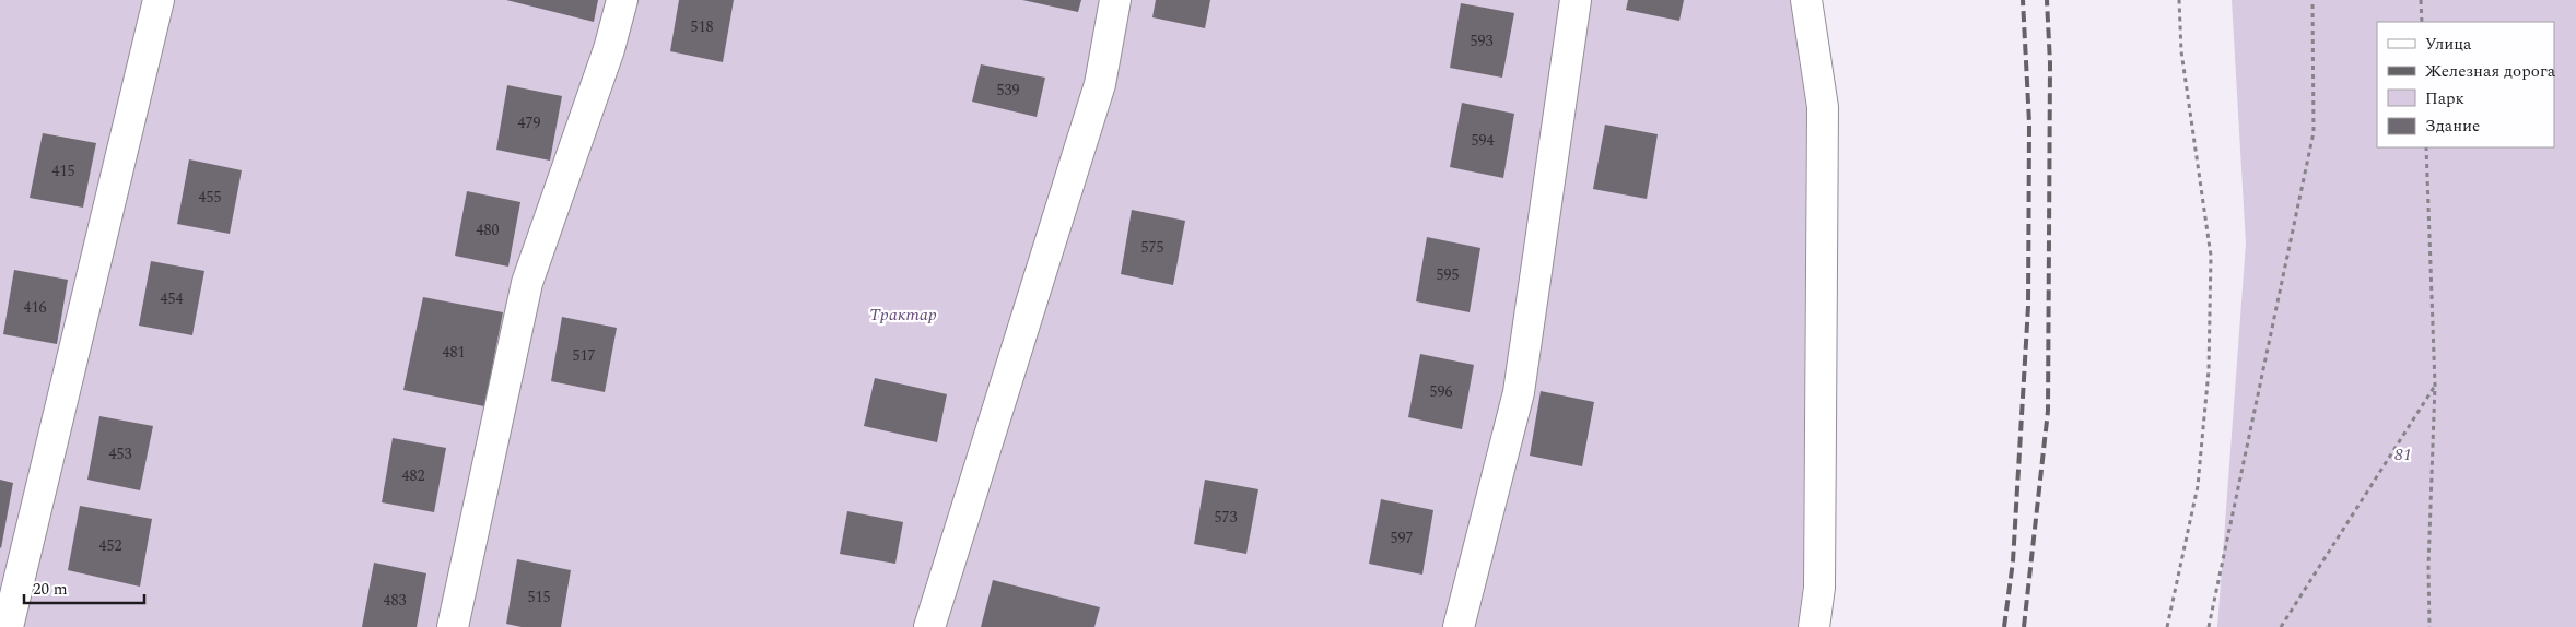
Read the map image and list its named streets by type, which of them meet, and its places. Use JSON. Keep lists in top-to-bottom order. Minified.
{"parks":["Трактар","81"],"house_numbers":["518","593","539","479","594","415","455","480","575","595","454","416","481","517","596","453","482","573","597","452","515","483"],"legend":["Улица","Железная дорога","Парк","Здание"],"scale_bar":"20 m"}
